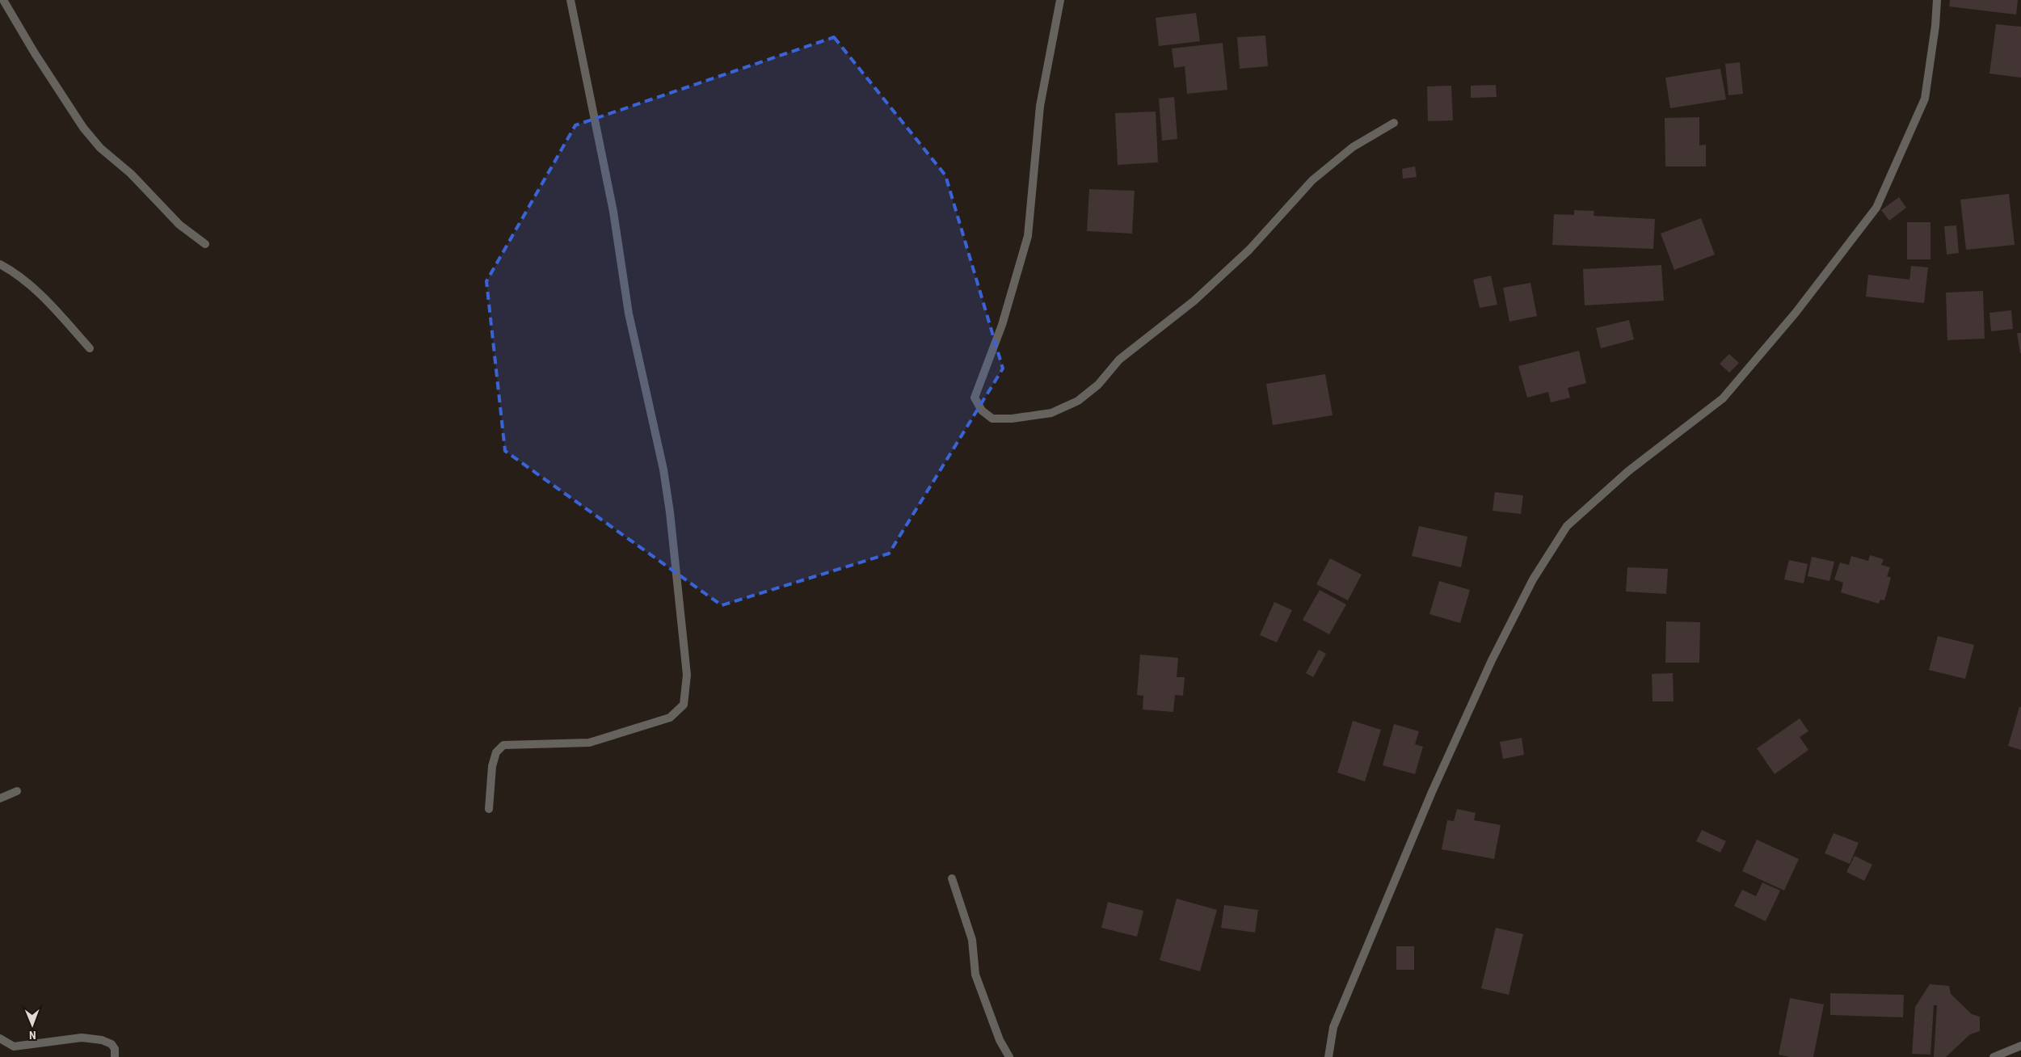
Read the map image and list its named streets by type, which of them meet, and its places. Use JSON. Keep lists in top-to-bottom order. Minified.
{"north":"bottom"}
